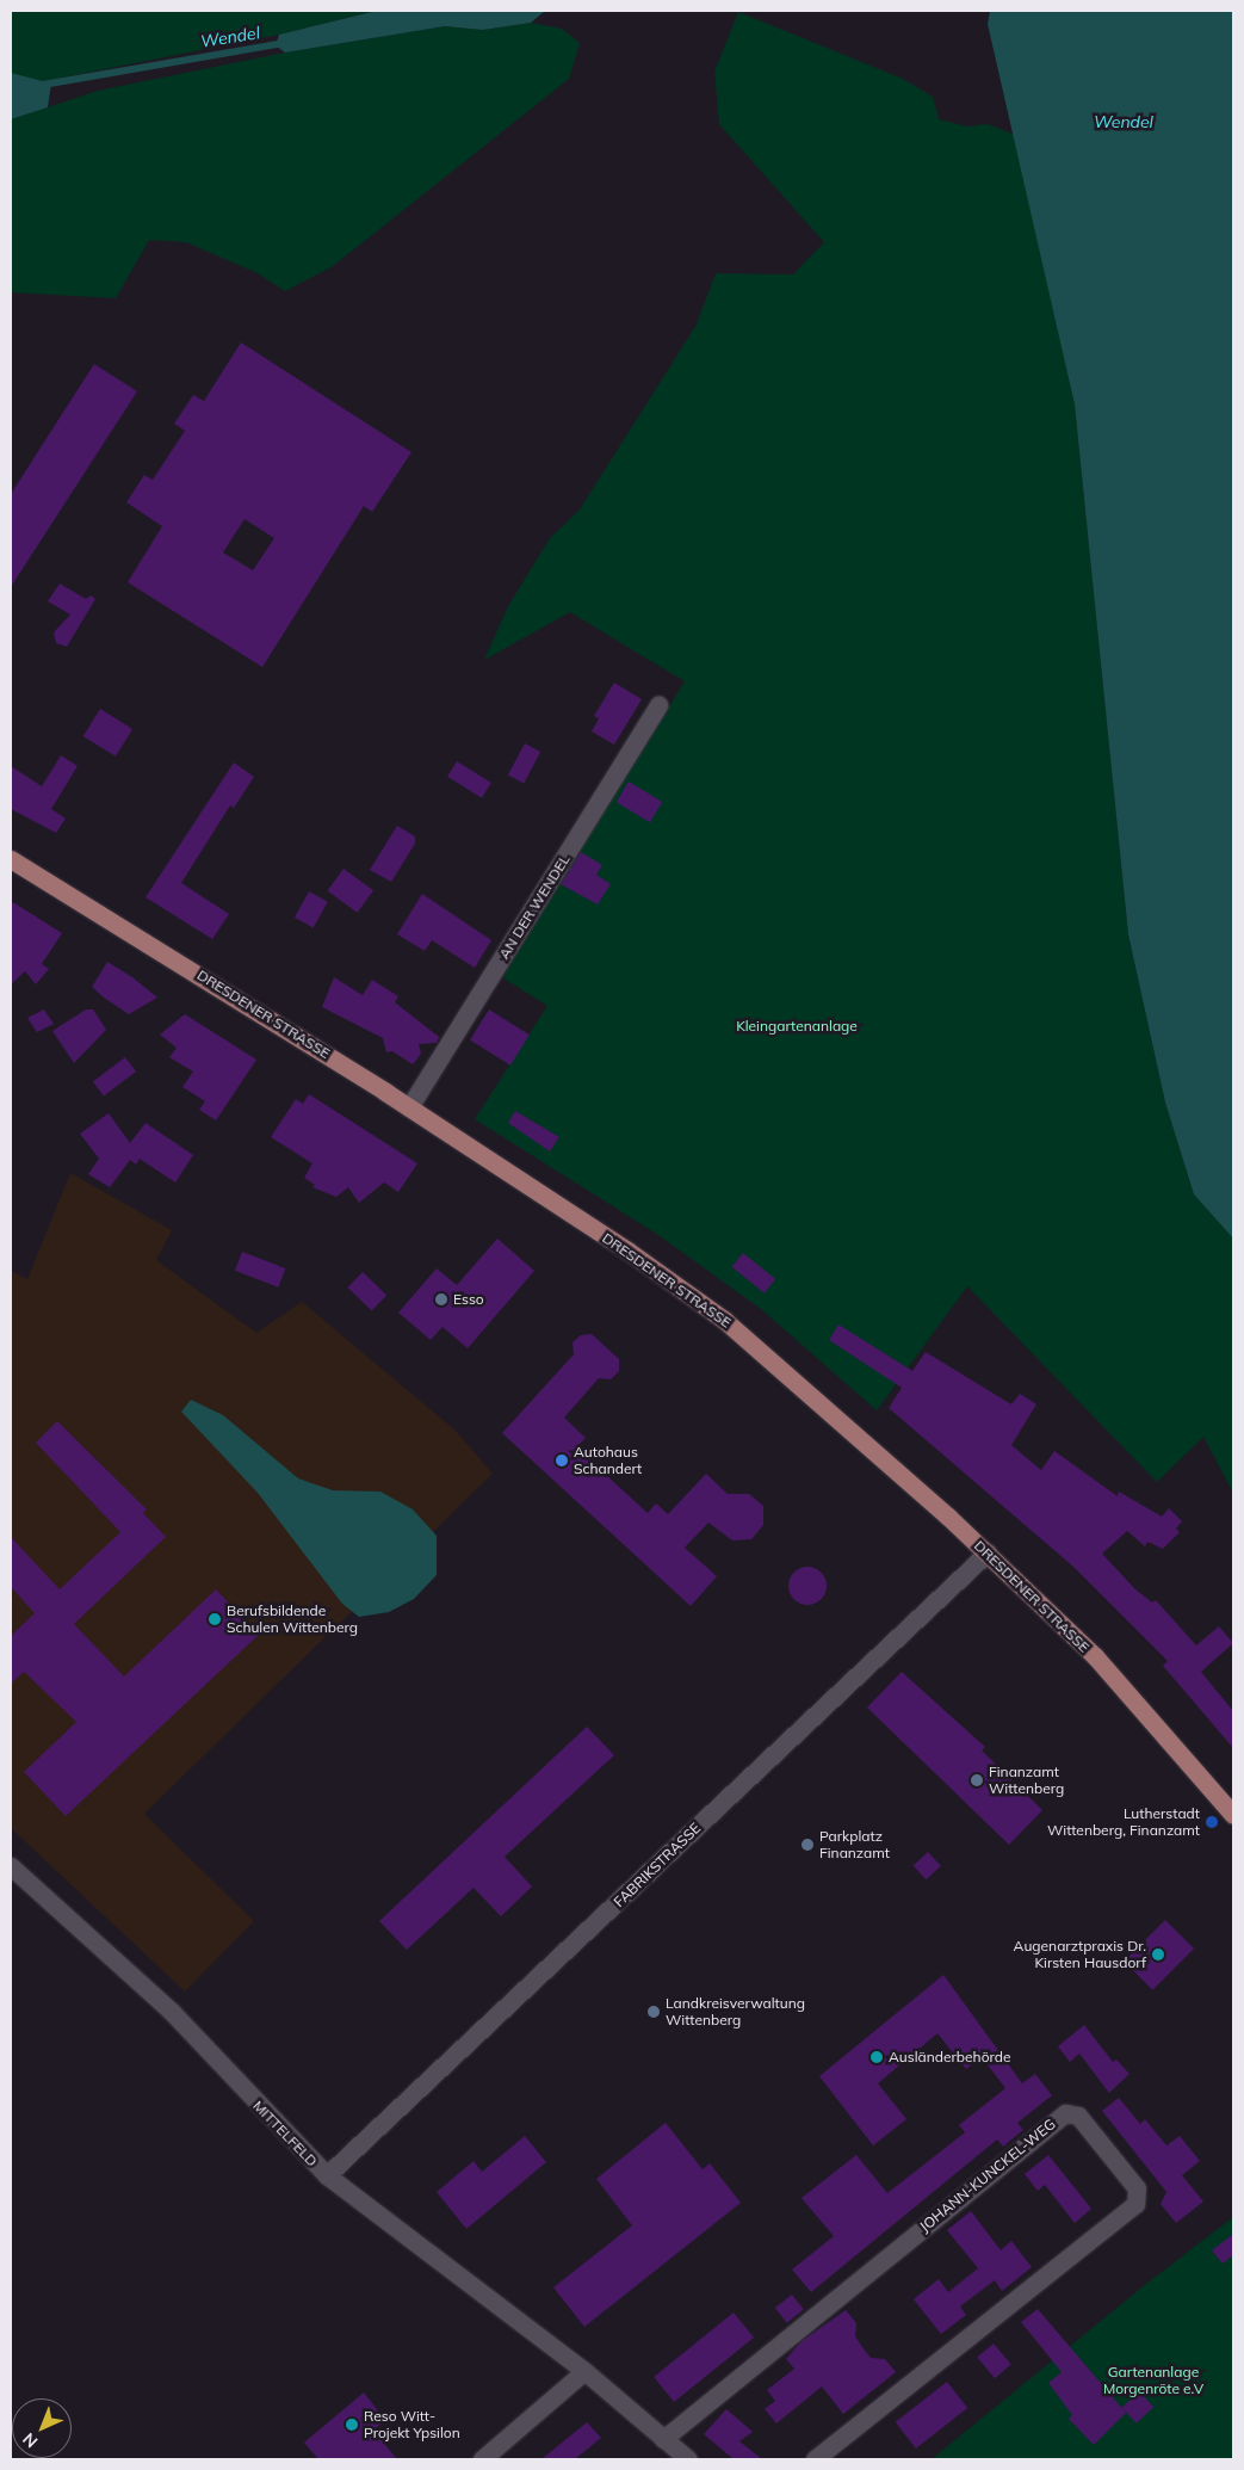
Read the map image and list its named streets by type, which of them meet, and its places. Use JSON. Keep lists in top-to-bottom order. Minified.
{"streets":{"main road":["DRESDENER STRASSE"],"street":["AN DER WENDEL","FABRIKSTRASSE","MITTELFELD","JOHANN-KUNCKEL-WEG"]},"crossings":[["AN DER WENDEL","DRESDENER STRASSE"],["DRESDENER STRASSE","FABRIKSTRASSE"],["FABRIKSTRASSE","MITTELFELD"],["MITTELFELD","JOHANN-KUNCKEL-WEG"]],"water":["Wendel"],"parks":["Kleingartenanlage","Gartenanlage Morgenröte e.V"],"places":["Esso","Autohaus Schandert","Berufsbildende Schulen Wittenberg","Finanzamt Wittenberg","Lutherstadt Wittenberg, Finanzamt","Parkplatz Finanzamt","Augenarztpraxis Dr. Kirsten Hausdorf","Landkreisverwaltung Wittenberg","Ausländerbehörde","Reso Witt- Projekt Ypsilon"],"north":"bottom left"}
